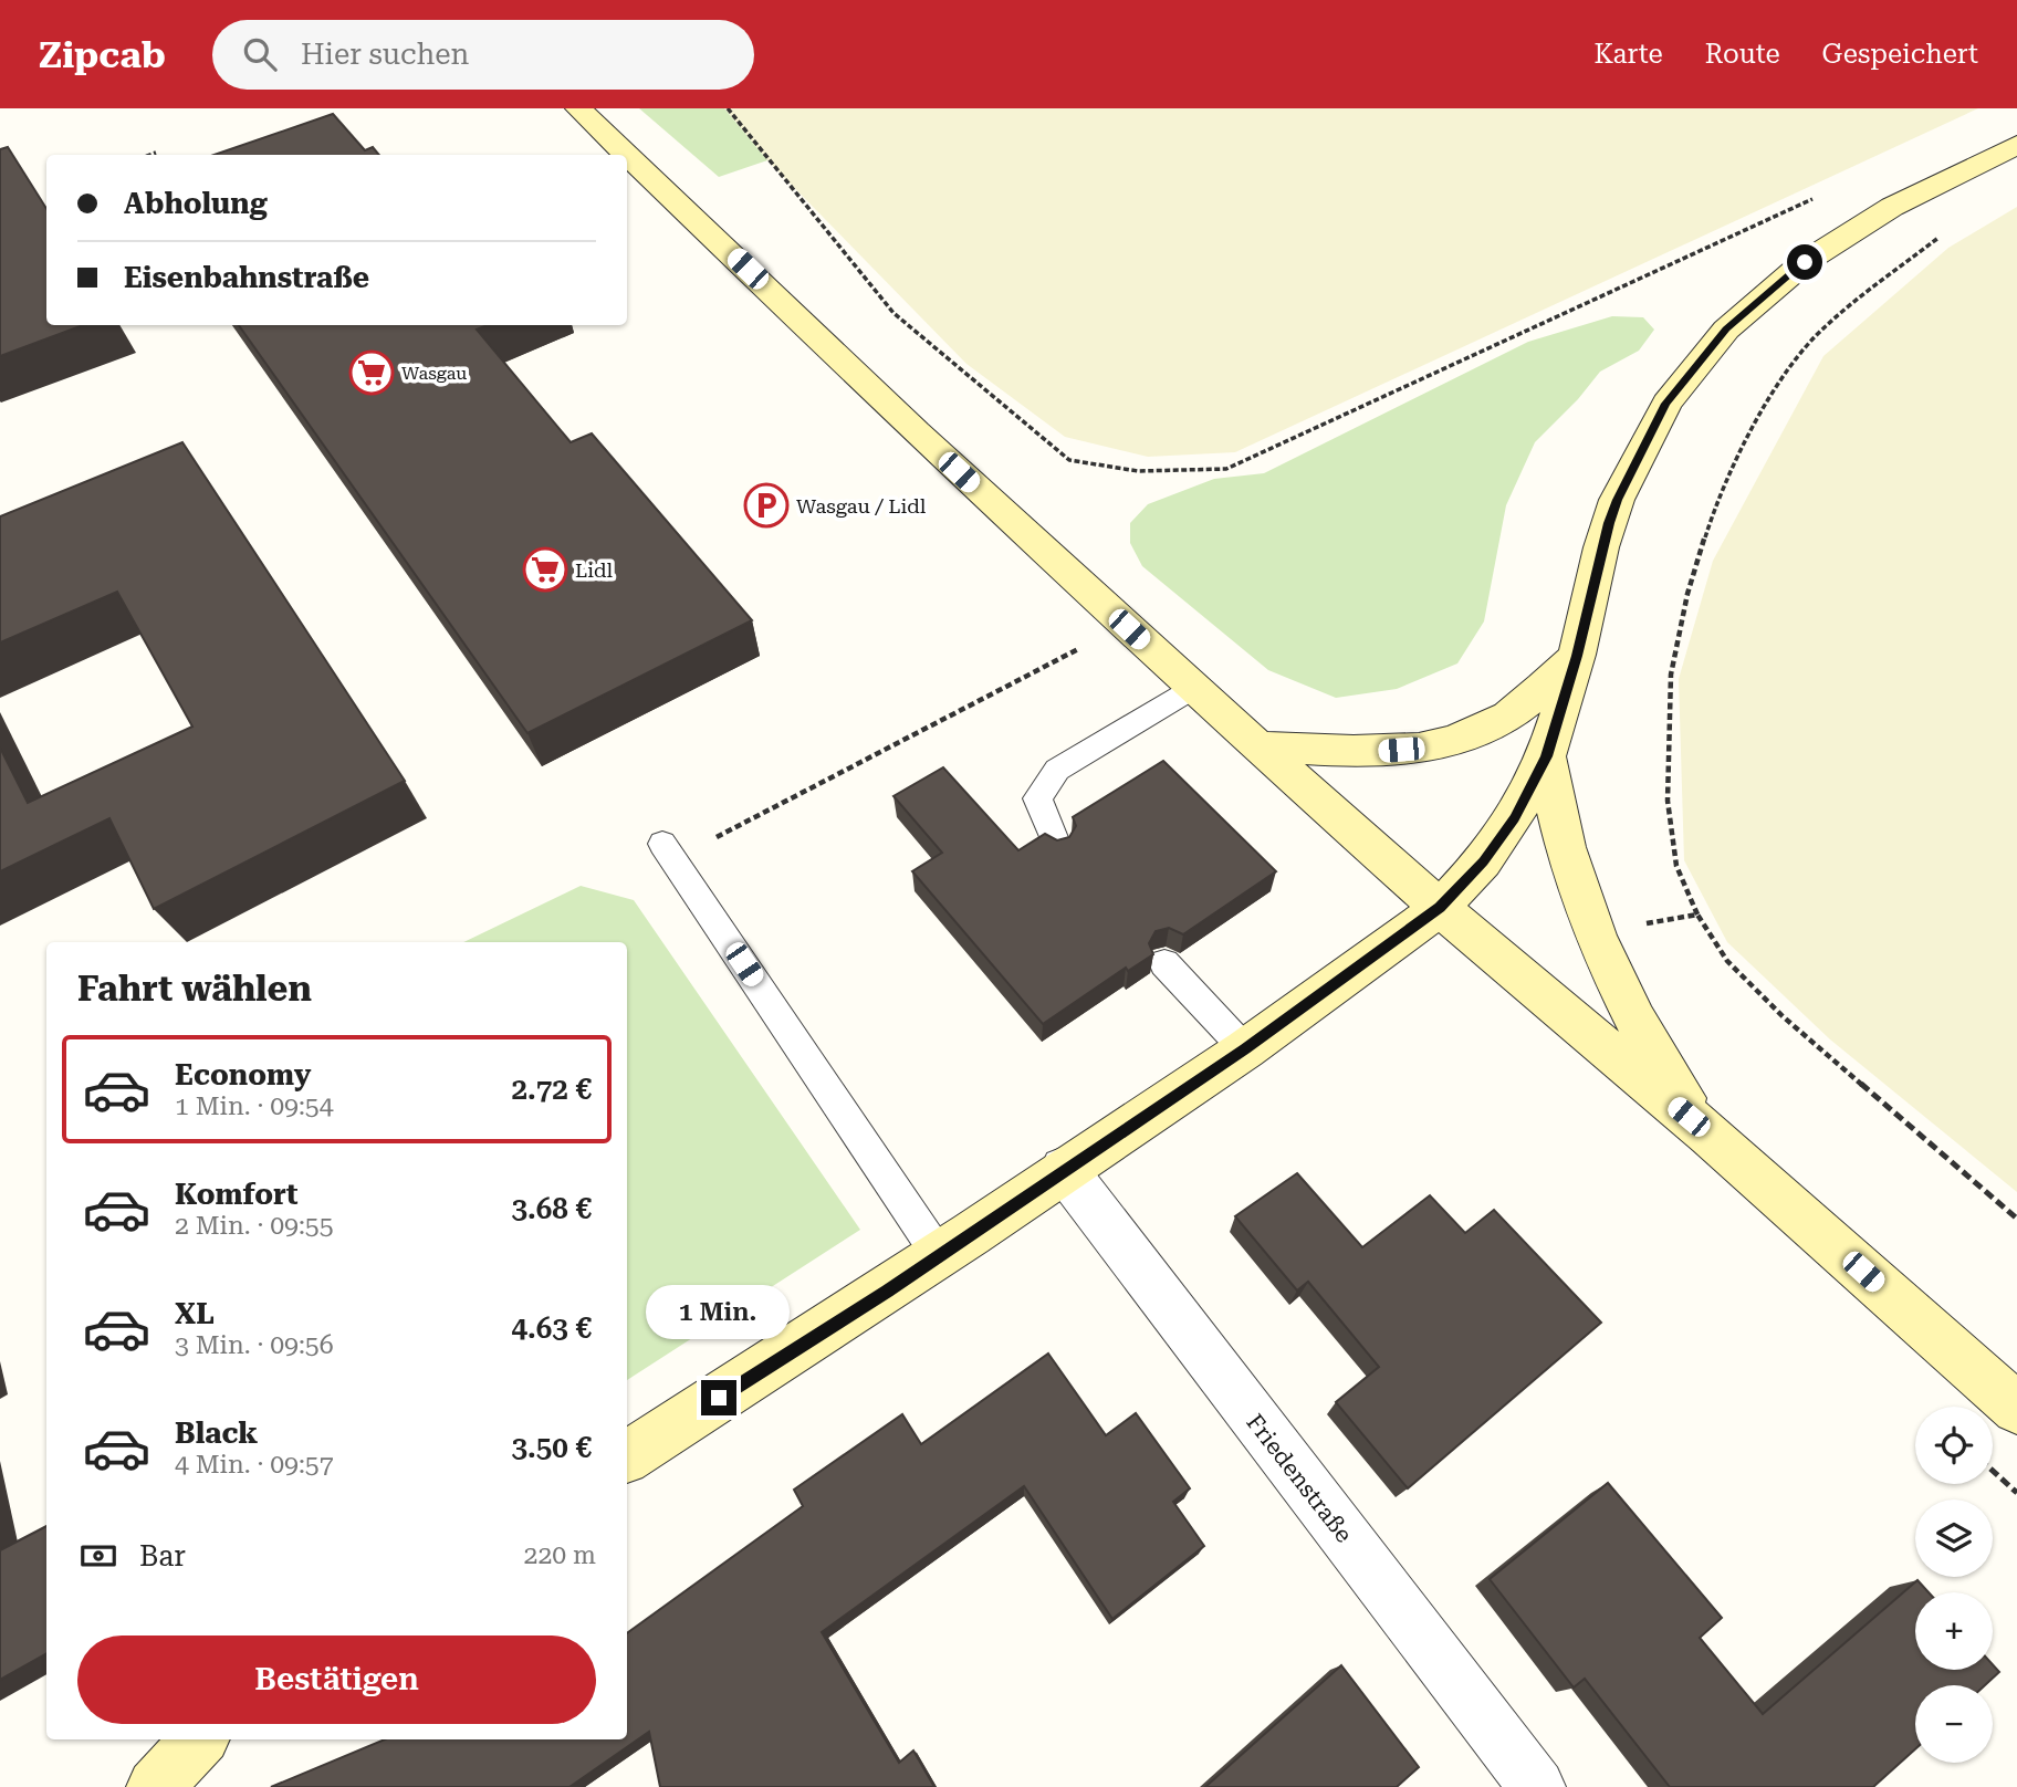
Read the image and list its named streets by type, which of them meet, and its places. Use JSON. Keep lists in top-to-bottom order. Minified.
{"streets":{"street":["Friedenstraße"]},"places":{"supermarket":["Wasgau","Lidl"],"parking":["Wasgau / Lidl"]},"page":{"header":"Zipcab","search":"Hier suchen","nav":["Karte","Route","Gespeichert"],"banner":["Abholung","Eisenbahnstraße"],"heading":"Fahrt wählen","list":[{"name":"Economy","note":"1 Min. · 09:54","value":"2.72 €"},{"name":"Komfort","note":"2 Min. · 09:55","value":"3.68 €"},{"name":"XL","note":"3 Min. · 09:56","value":"4.63 €"},{"name":"Black","note":"4 Min. · 09:57","value":"3.50 €"}],"bubble":"1 Min.","map_buttons":["+","−"],"pay":["Bar","220 m"],"buttons":"Bestätigen"}}
